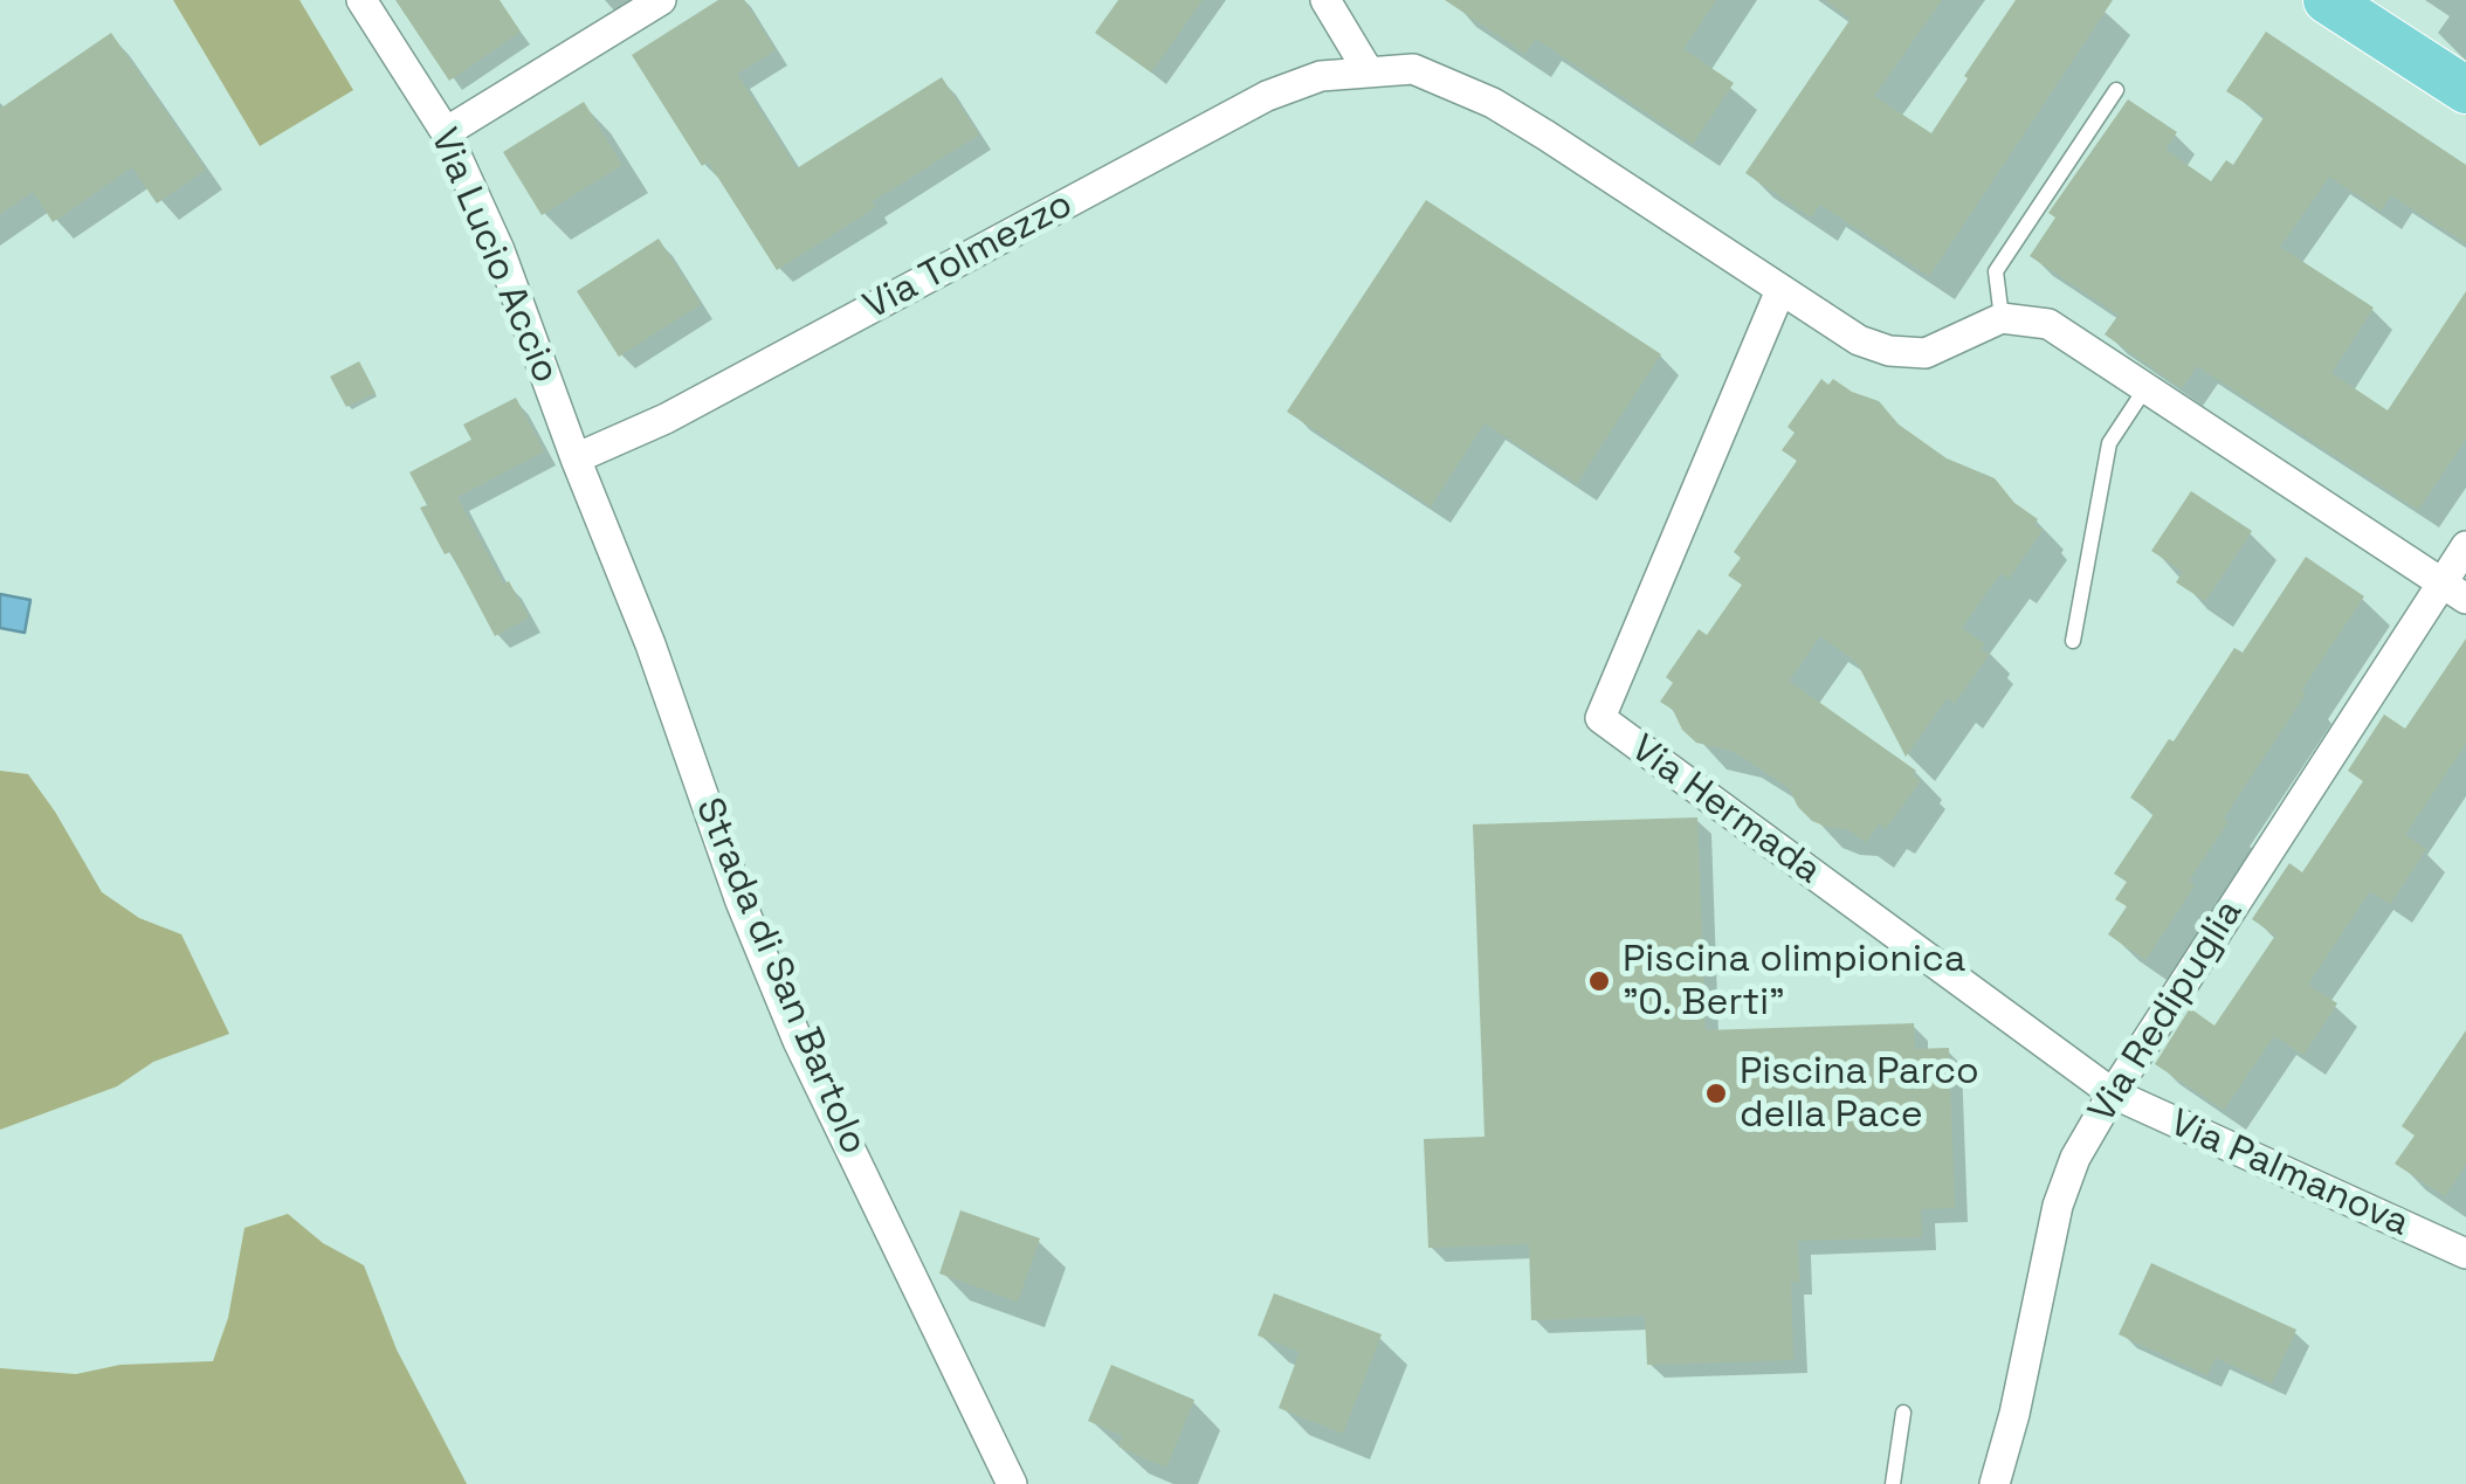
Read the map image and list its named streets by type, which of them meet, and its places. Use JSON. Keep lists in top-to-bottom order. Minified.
{"streets":{"street":["Via Lucio Accio","Via Tolmezzo","Via Hermada","Strada di San Bartolo","Via Redipuglia","Via Palmanova"]},"crossings":[["Via Lucio Accio","Via Tolmezzo"],["Via Lucio Accio","Strada di San Bartolo"],["Via Tolmezzo","Strada di San Bartolo"],["Via Hermada","Via Redipuglia"],["Via Hermada","Via Palmanova"],["Via Redipuglia","Via Palmanova"]],"places":["Piscina olimpionica \"O. Berti\"","Piscina Parco della Pace"]}
